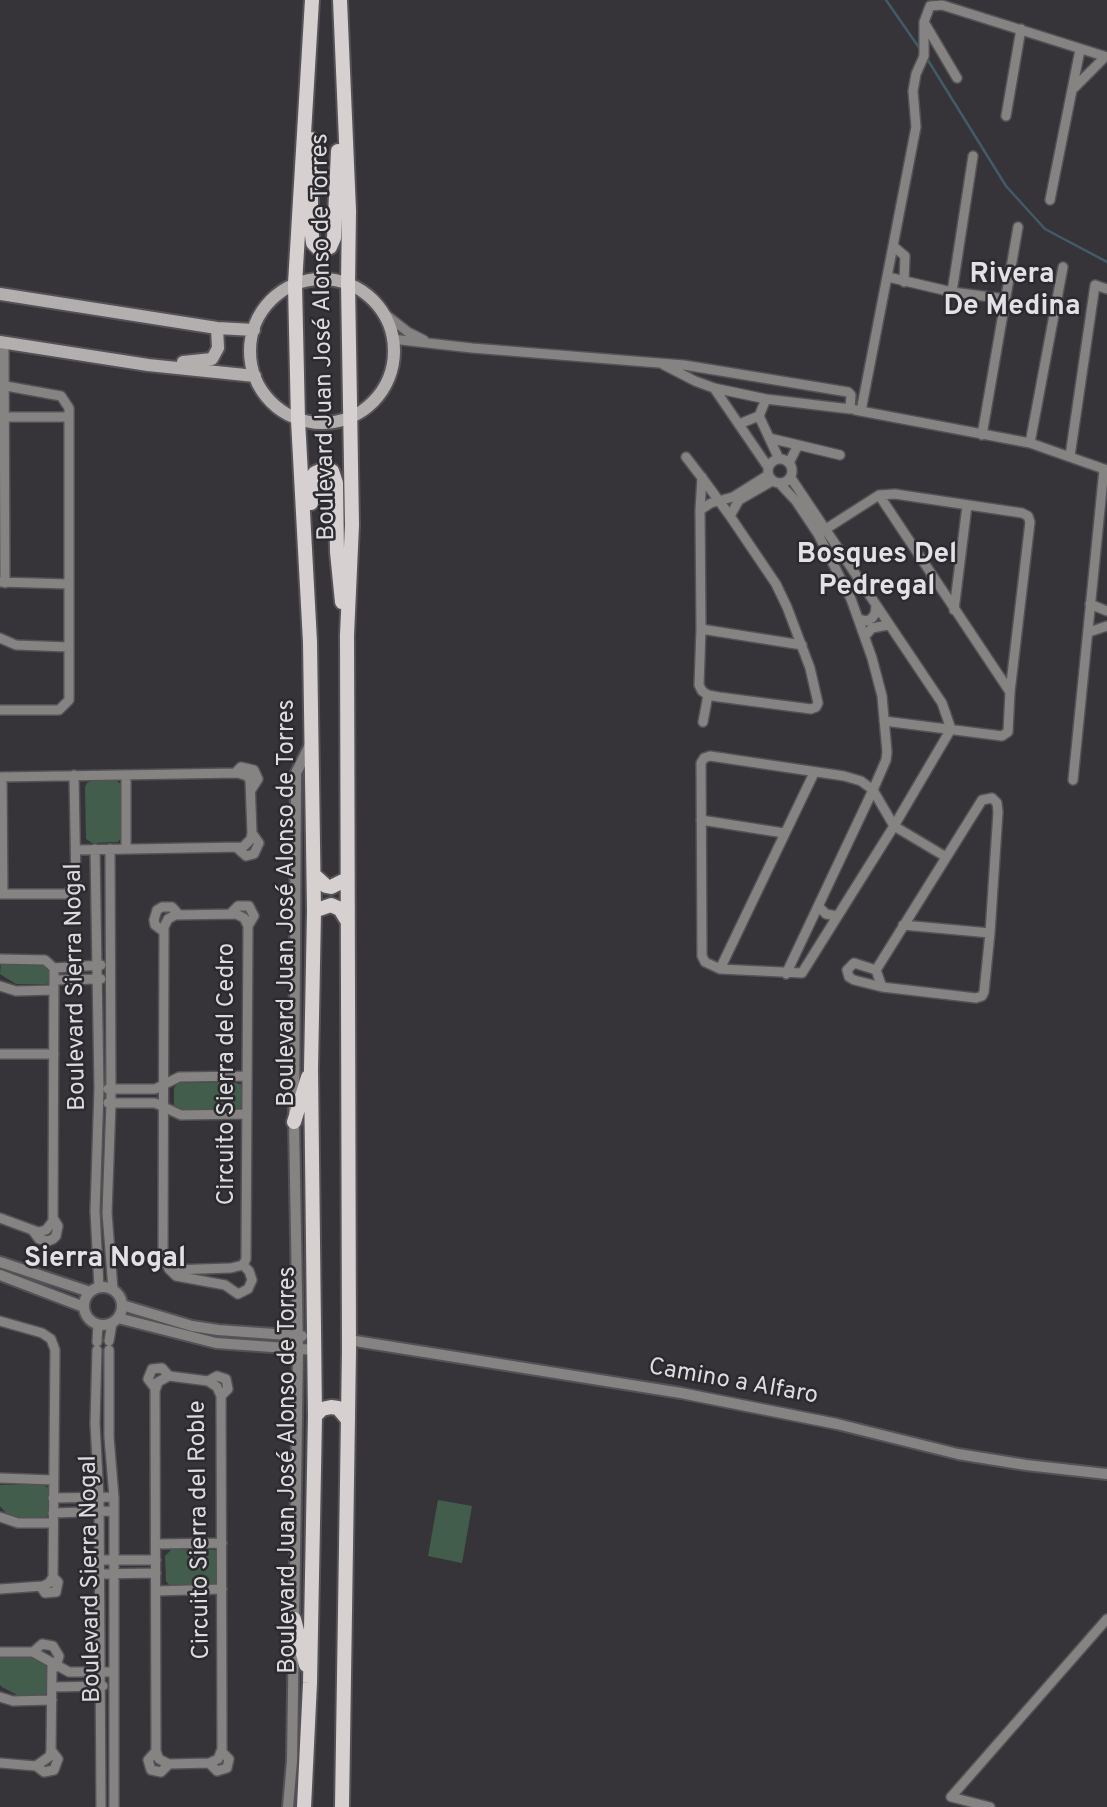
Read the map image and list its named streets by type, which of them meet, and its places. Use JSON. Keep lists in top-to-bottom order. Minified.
{"streets":{"main road":["Boulevard Juan José Alonso de Torres"],"street":["Boulevard Sierra Nogal","Circuito Sierra del Cedro","Camino a Alfaro","Circuito Sierra del Roble"]},"crossings":[["Boulevard Juan José Alonso de Torres","Camino a Alfaro"]],"districts":["Rivera De Medina","Bosques Del Pedregal","Sierra Nogal"]}
